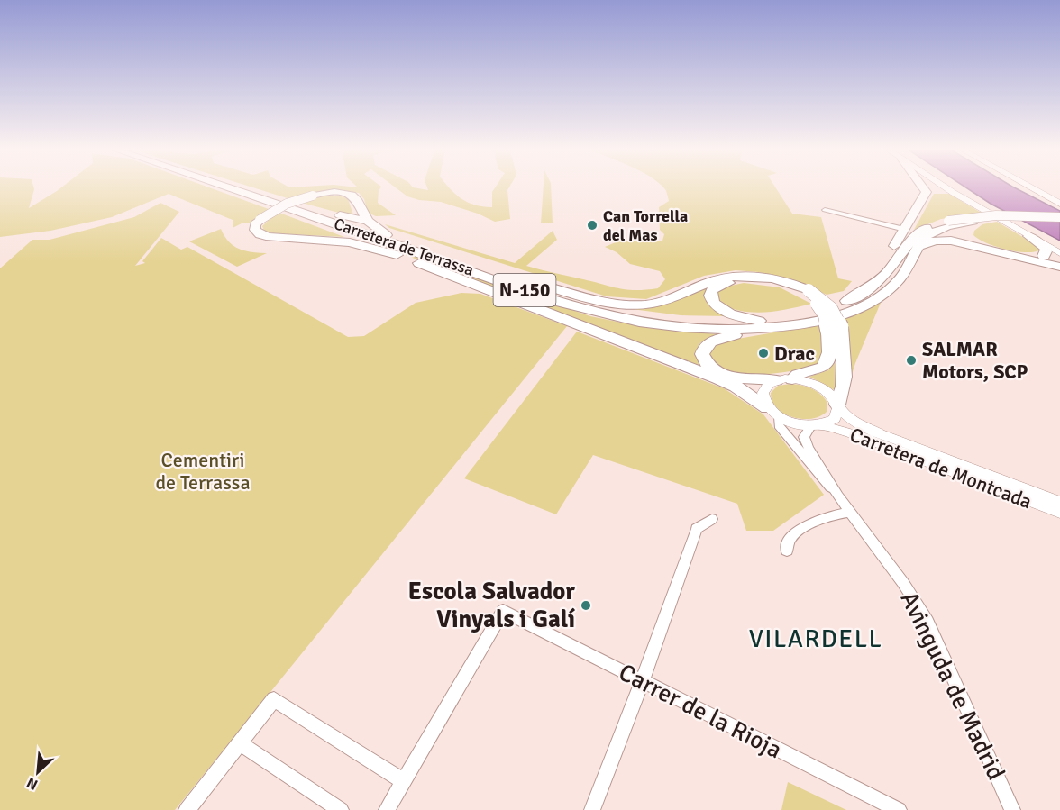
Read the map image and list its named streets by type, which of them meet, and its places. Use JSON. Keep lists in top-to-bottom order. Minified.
{"streets":{"main road":["Carretera de Terrassa","N-150"],"street":["Carretera de Montcada","Avinguda de Madrid","Carrer de la Rioja"]},"crossings":[["Carretera de Montcada","Avinguda de Madrid"]],"districts":["VILARDELL"],"parks":["Cementiri de Terrassa"],"places":["Can Torrella del Mas","Drac","SALMAR Motors, SCP","Escola Salvador Vinyals i Galí"],"north":"bottom left"}
